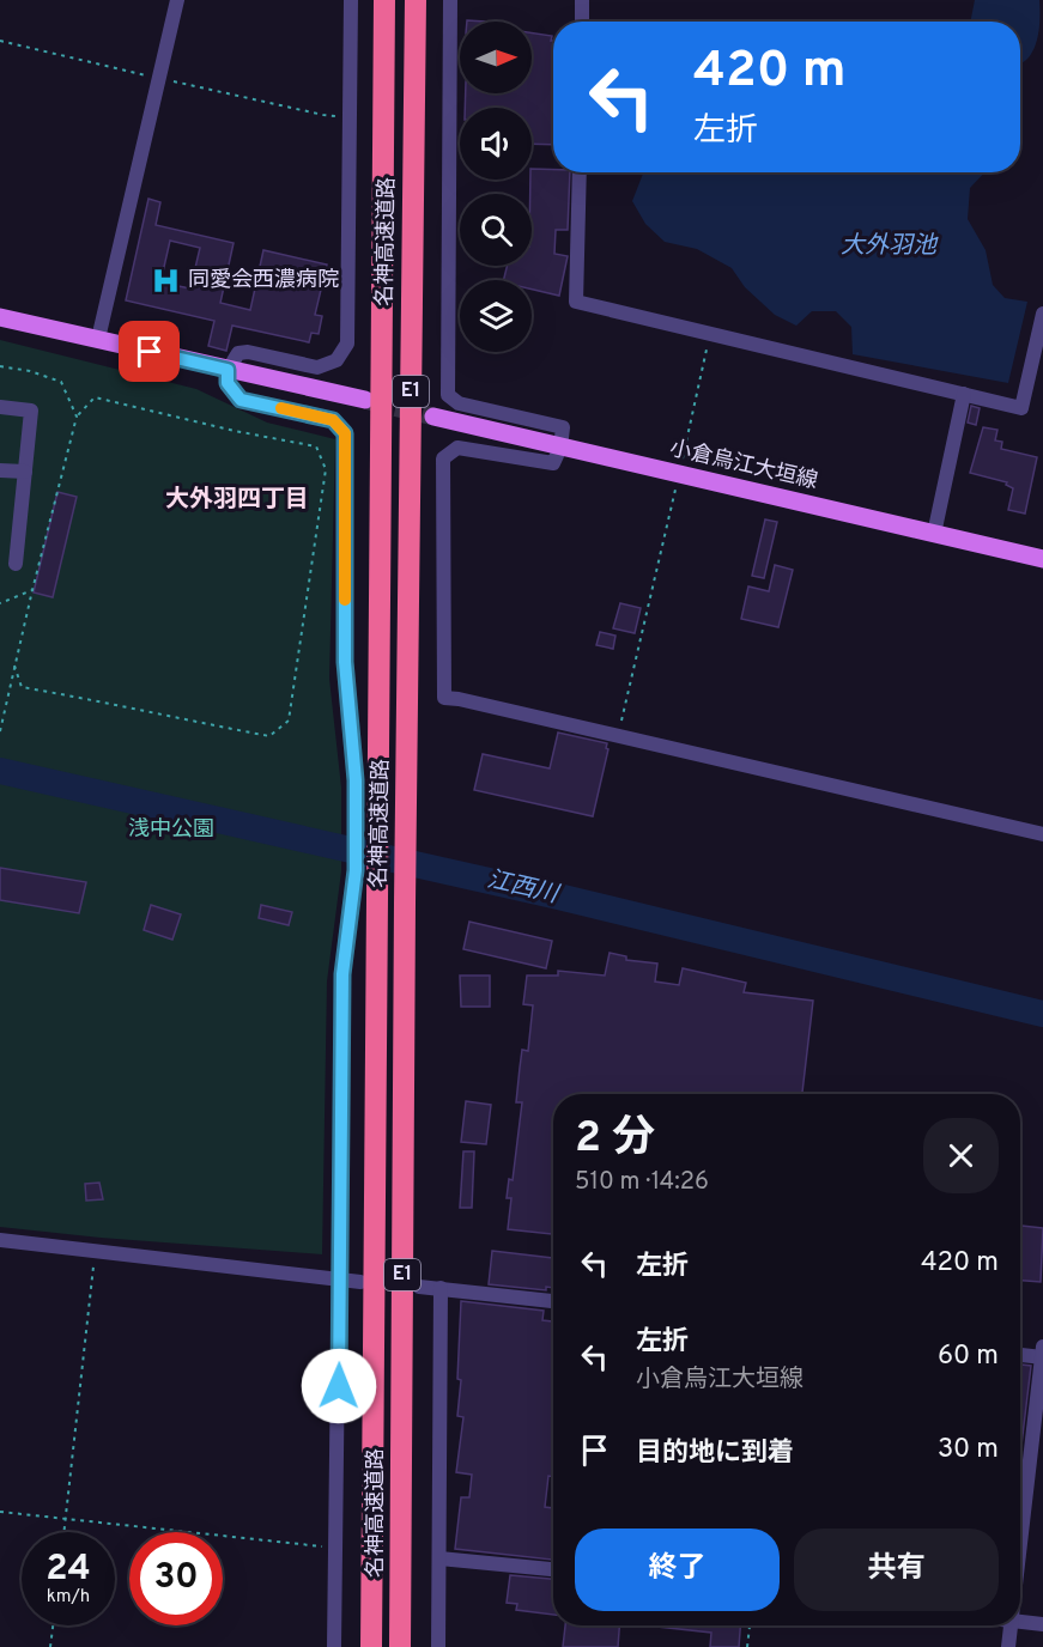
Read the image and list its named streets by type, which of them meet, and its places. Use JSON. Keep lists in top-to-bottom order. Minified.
{"streets":{"highway":["名神高速道路","E1"],"main road":["小倉烏江大垣線"]},"districts":["大外羽四丁目"],"water":["大外羽池","江西川"],"parks":["浅中公園"],"places":{"hospital":["同愛会西濃病院"]},"north":"right","page":{"turn":["420 m","左折"],"heading":["2 分","510 m · 14:26"],"list":[{"name":"左折","value":"420 m"},{"name":"左折","note":"小倉烏江大垣線","value":"60 m"},{"name":"目的地に到着","value":"30 m"}],"buttons":["終了","共有"],"speed":"24 km/h","limit":"30"}}
